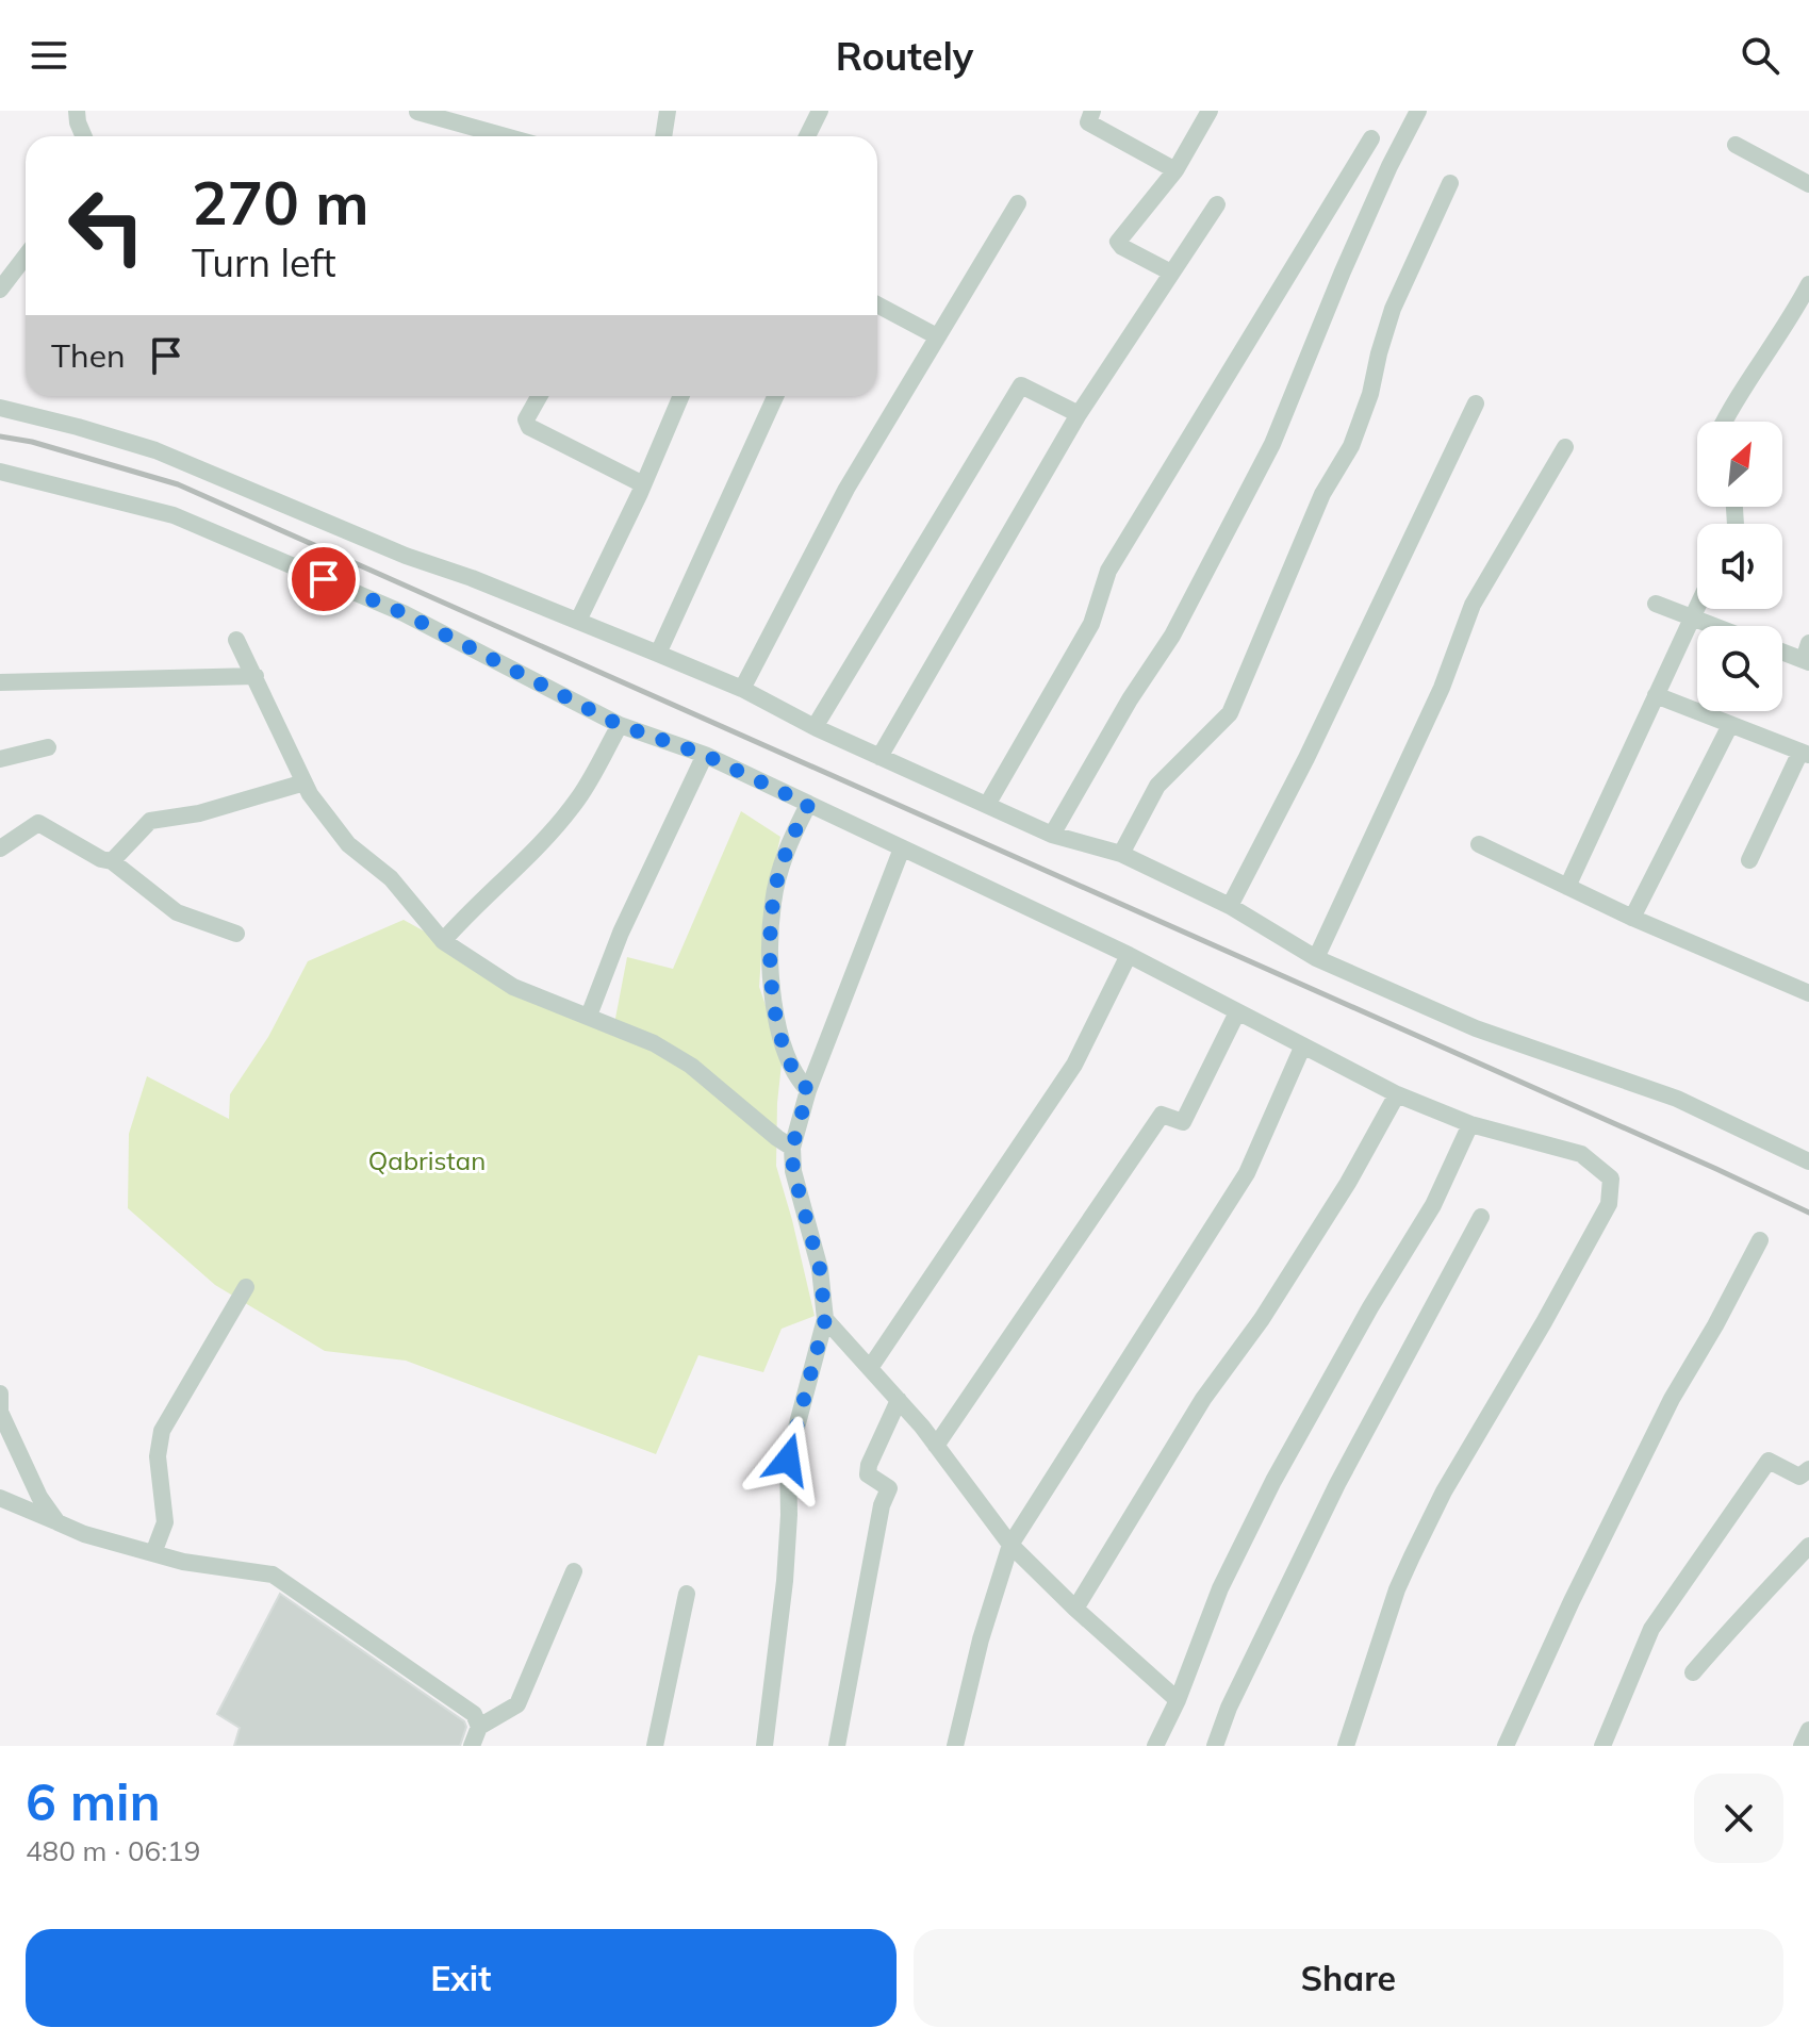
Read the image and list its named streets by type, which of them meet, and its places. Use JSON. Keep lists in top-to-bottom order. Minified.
{"parks":["Qabristan"],"north":"top right","page":{"header":"Routely","turn":["270 m","Turn left"],"then":"Then","heading":["6 min","480 m · 06:19"],"buttons":["Exit","Share"]}}
